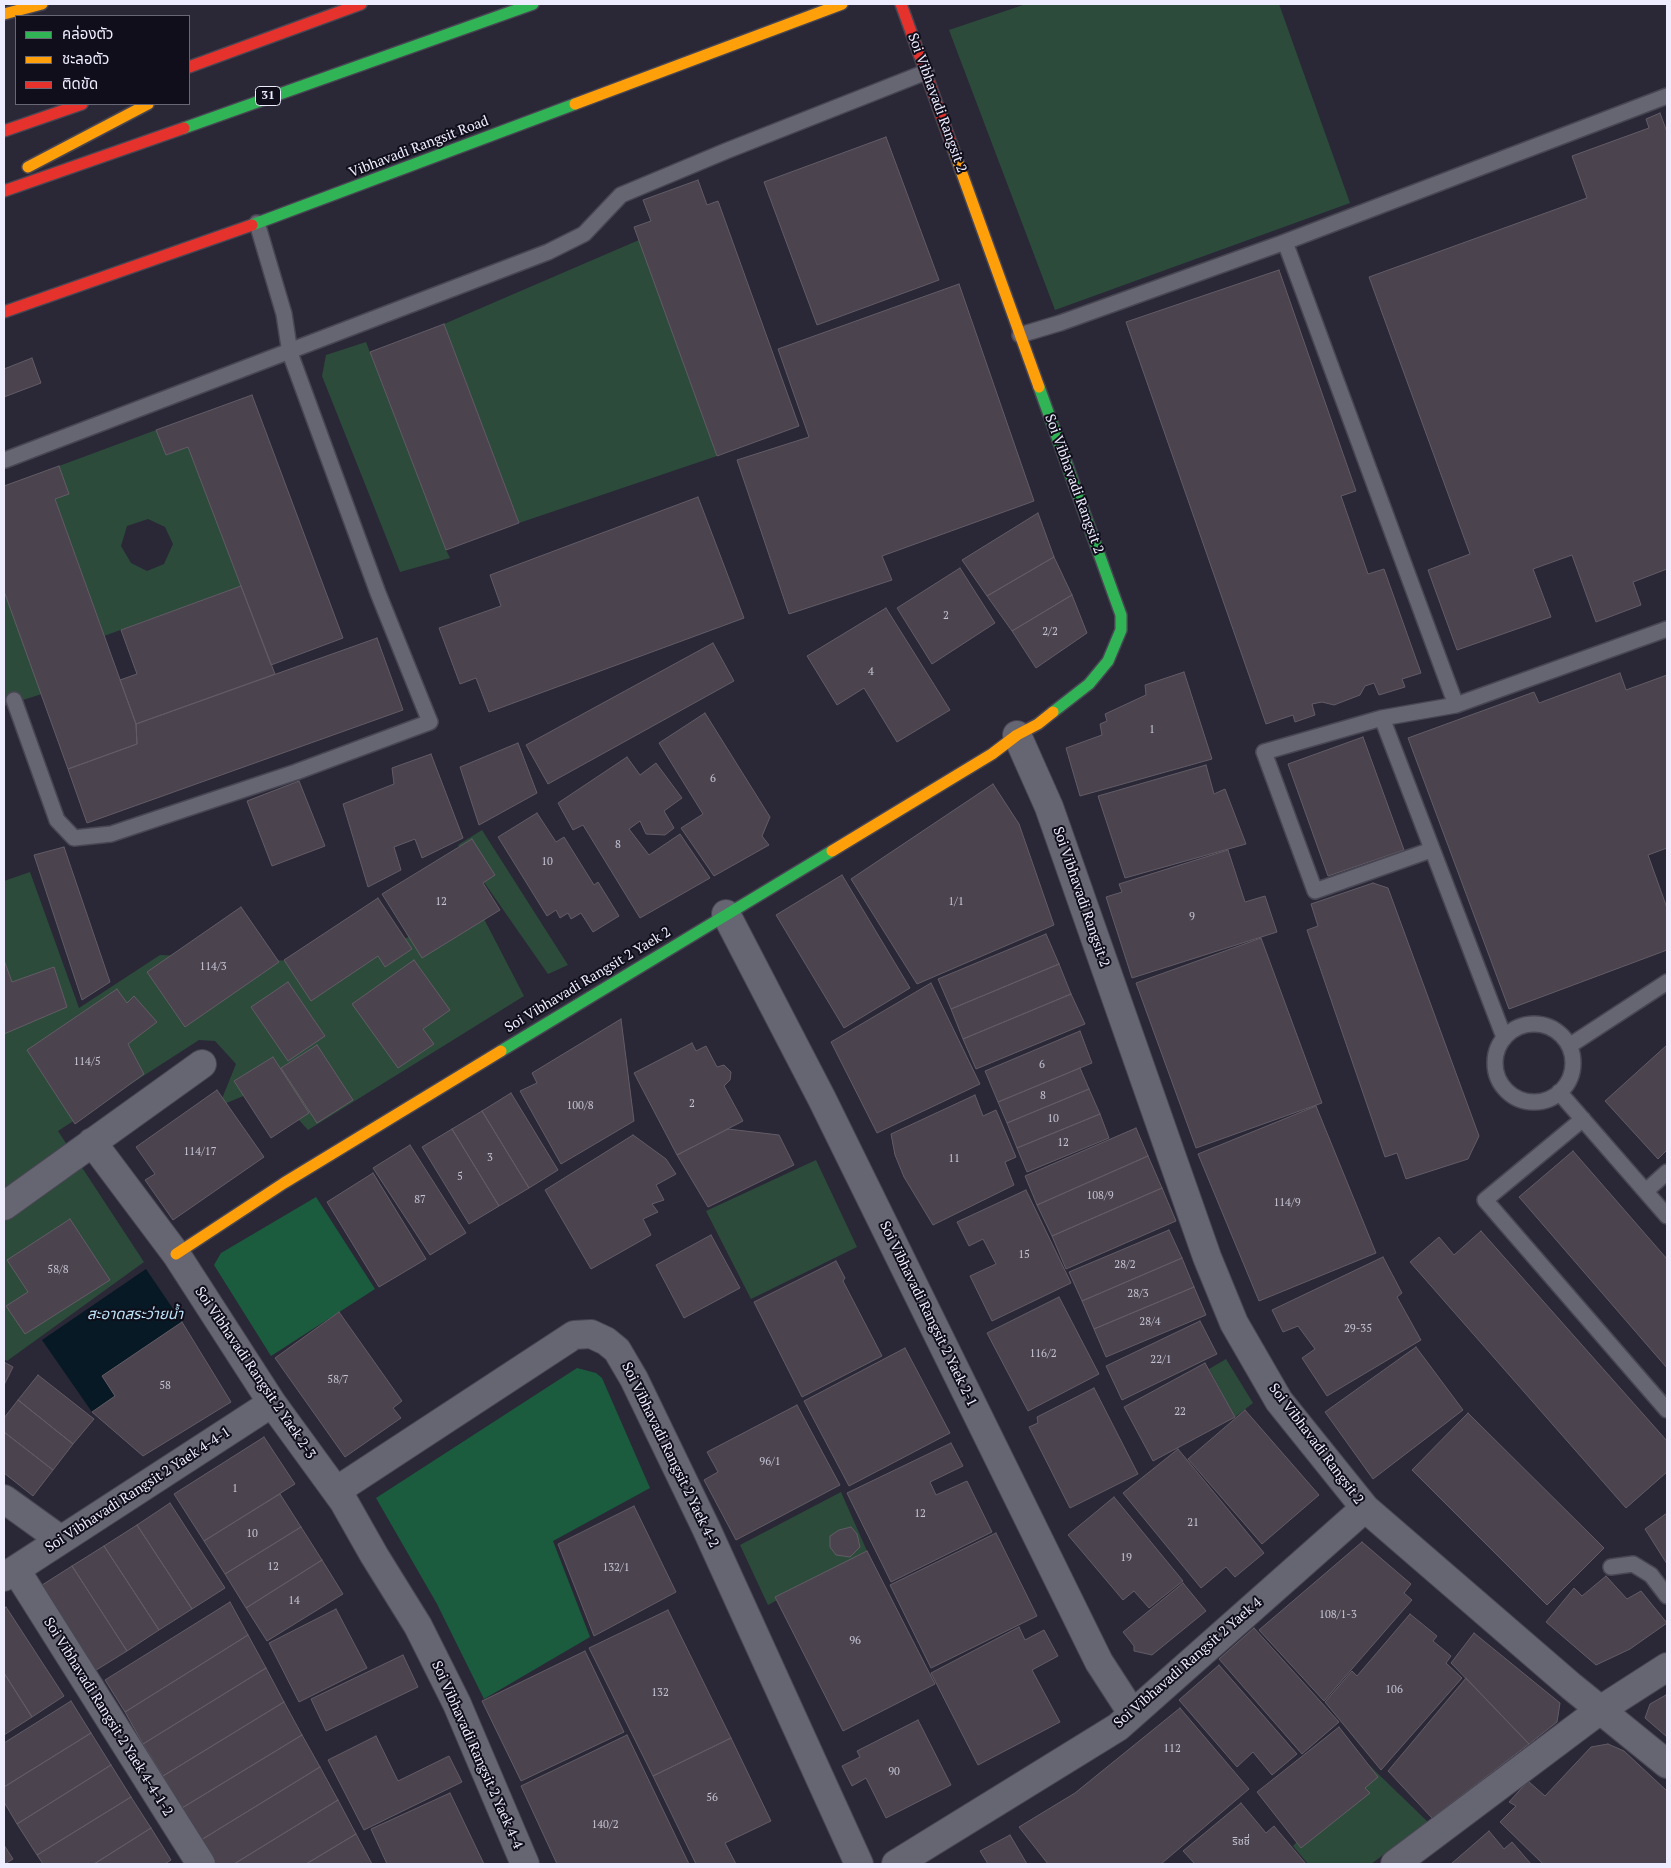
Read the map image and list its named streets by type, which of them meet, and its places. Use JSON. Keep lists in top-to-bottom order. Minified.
{"streets":{"main road":["31","Soi Vibhavadi Rangsit 2","Vibhavadi Rangsit Road","Soi Vibhavadi Rangsit 2 Yaek 2"],"street":["Soi Vibhavadi Rangsit 2 Yaek 2-1","Soi Vibhavadi Rangsit 2 Yaek 2-3","Soi Vibhavadi Rangsit 2 Yaek 4-2","Soi Vibhavadi Rangsit 2 Yaek 4-4-1","Soi Vibhavadi Rangsit 2 Yaek 4","Soi Vibhavadi Rangsit 2 Yaek 4-4-1-2","Soi Vibhavadi Rangsit 2 Yaek 4-4"]},"crossings":[["Soi Vibhavadi Rangsit 2","Soi Vibhavadi Rangsit 2 Yaek 2"],["Soi Vibhavadi Rangsit 2","Soi Vibhavadi Rangsit 2 Yaek 4"],["Soi Vibhavadi Rangsit 2 Yaek 2","Soi Vibhavadi Rangsit 2 Yaek 2-1"],["Soi Vibhavadi Rangsit 2 Yaek 2","Soi Vibhavadi Rangsit 2 Yaek 2-3"],["Soi Vibhavadi Rangsit 2 Yaek 2-1","Soi Vibhavadi Rangsit 2 Yaek 4"],["Soi Vibhavadi Rangsit 2 Yaek 2-3","Soi Vibhavadi Rangsit 2 Yaek 4-2"],["Soi Vibhavadi Rangsit 2 Yaek 2-3","Soi Vibhavadi Rangsit 2 Yaek 4-4-1"],["Soi Vibhavadi Rangsit 2 Yaek 2-3","Soi Vibhavadi Rangsit 2 Yaek 4-4"],["Soi Vibhavadi Rangsit 2 Yaek 4-2","Soi Vibhavadi Rangsit 2 Yaek 4-4"],["Soi Vibhavadi Rangsit 2 Yaek 4-4-1","Soi Vibhavadi Rangsit 2 Yaek 4-4-1-2"]],"water":["สะอาดสระว่ายน้ำ"],"house_numbers":["2","2/2","4","1","6","8","10","12","1/1","9","114/3","114/5","6","8","2","100/8","10","12","114/17","3","11","5","108/9","87","114/9","15","28/2","58/8","28/3","28/4","29-35","116/2","22/1","58/7","58","22","96/1","1","12","21","10","19","12","132/1","14","108/1-3","96","106","132","112","90","56","140/2","ริชชี่"],"legend":["คล่องตัว","ชะลอตัว","ติดขัด"]}
